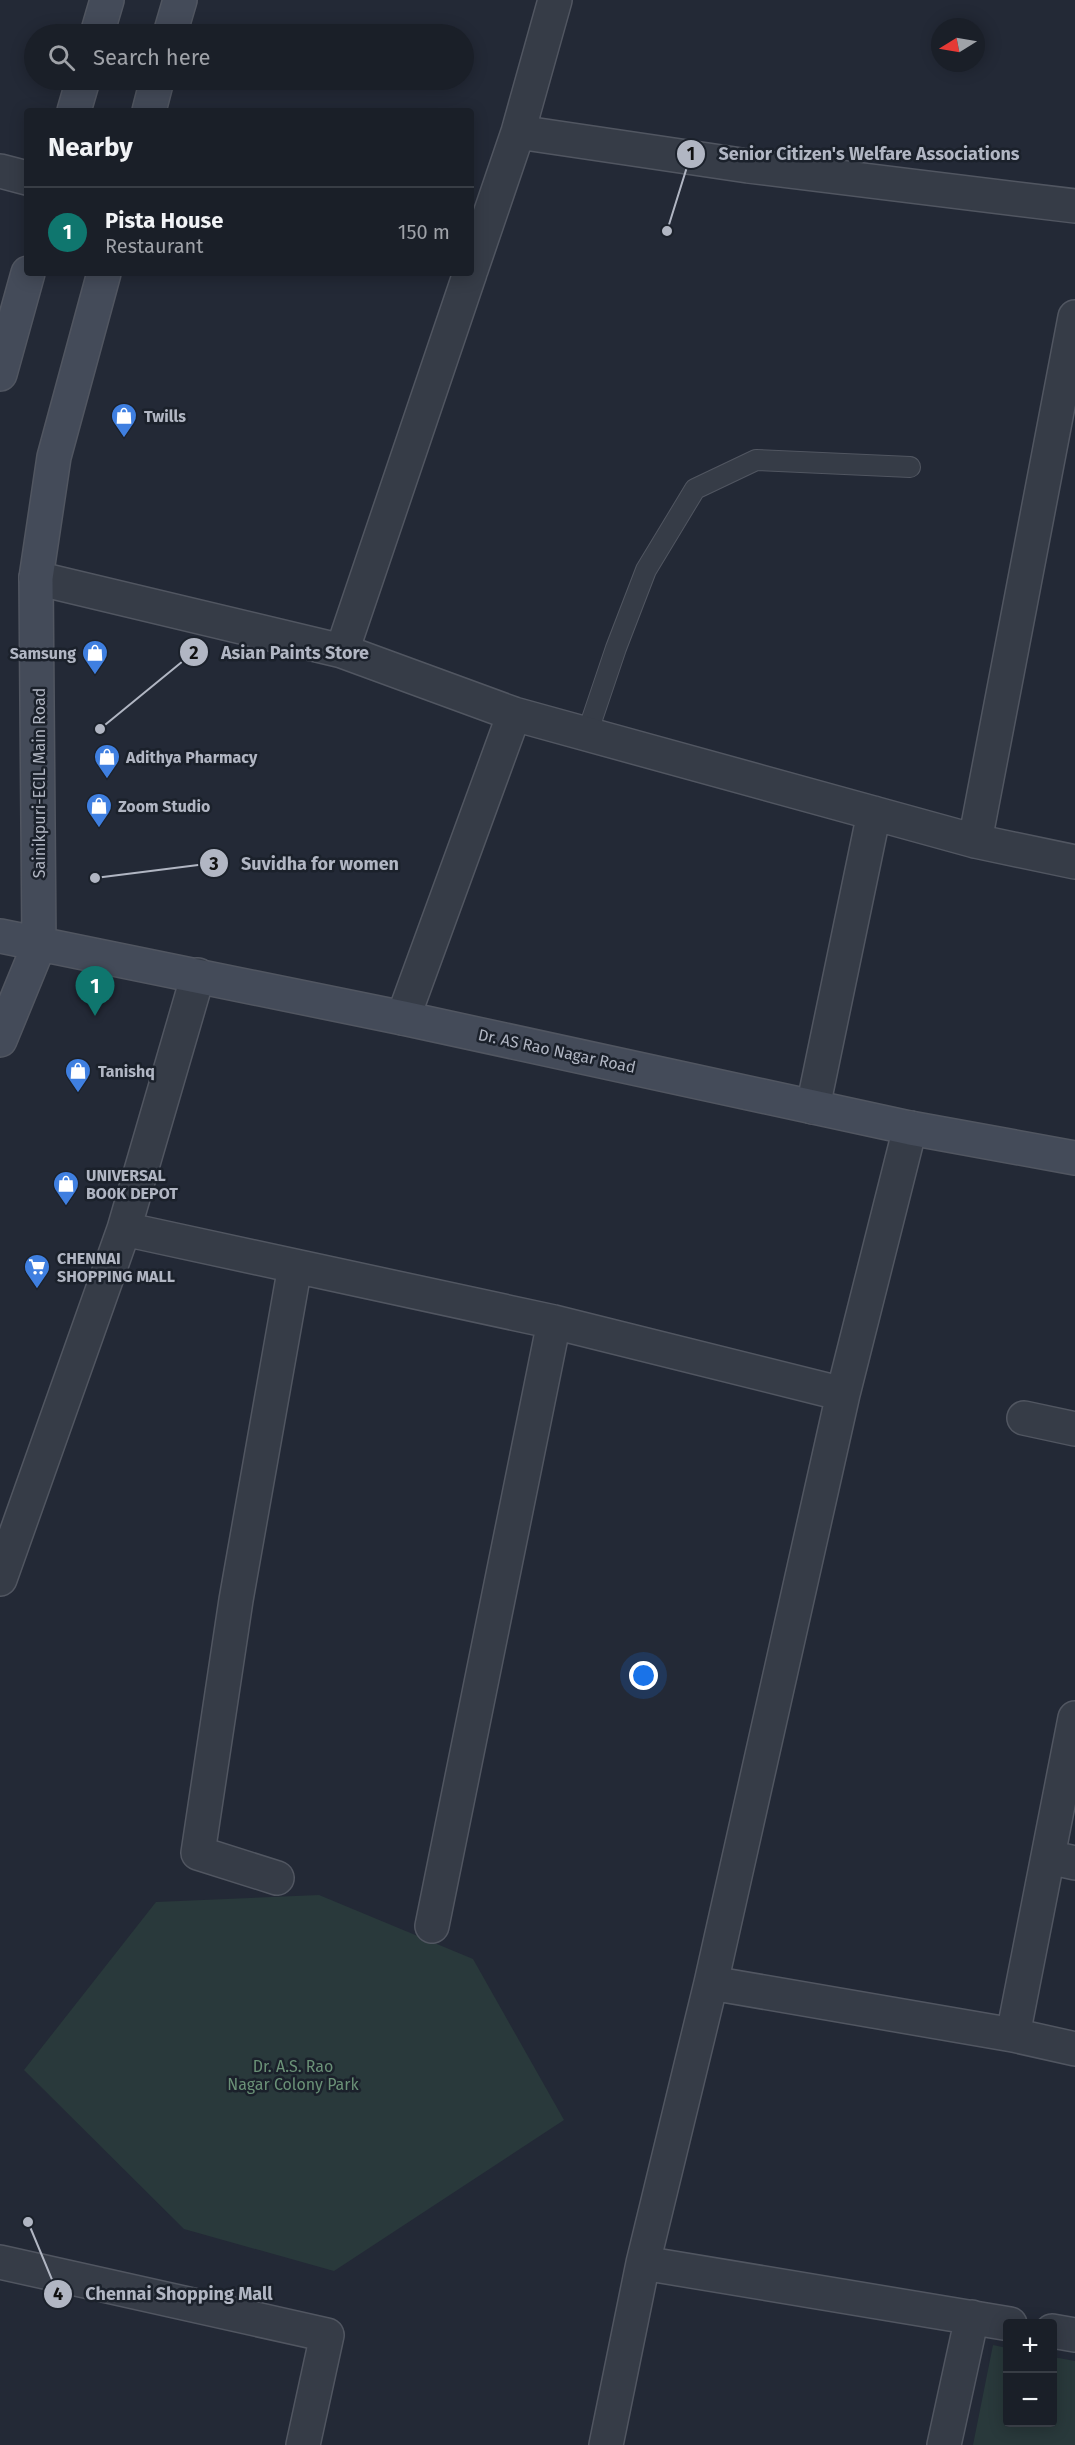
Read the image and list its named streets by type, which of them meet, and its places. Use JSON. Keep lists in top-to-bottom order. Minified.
{"streets":{"street":["Sainikpuri-ECIL Main Road","Dr. AS Rao Nagar Road"]},"crossings":[["Sainikpuri-ECIL Main Road","Dr. AS Rao Nagar Road"]],"parks":["Dr. A.S. Rao Nagar Colony Park"],"places":{"other":["Senior Citizen's Welfare Associations","Asian Paints Store","Suvidha for women","Chennai Shopping Mall"],"shop":["Twills","Samsung","Adithya Pharmacy","Zoom Studio","Tanishq","UNIVERSAL BO0K DEPOT"],"supermarket":["CHENNAI SHOPPING MALL"]},"north":"left","page":{"search":"Search here","heading":"Nearby","list":[{"mark":"1","name":"Pista House","note":"Restaurant","value":"150 m"}],"pins":"1","map_buttons":["+","−"]}}
